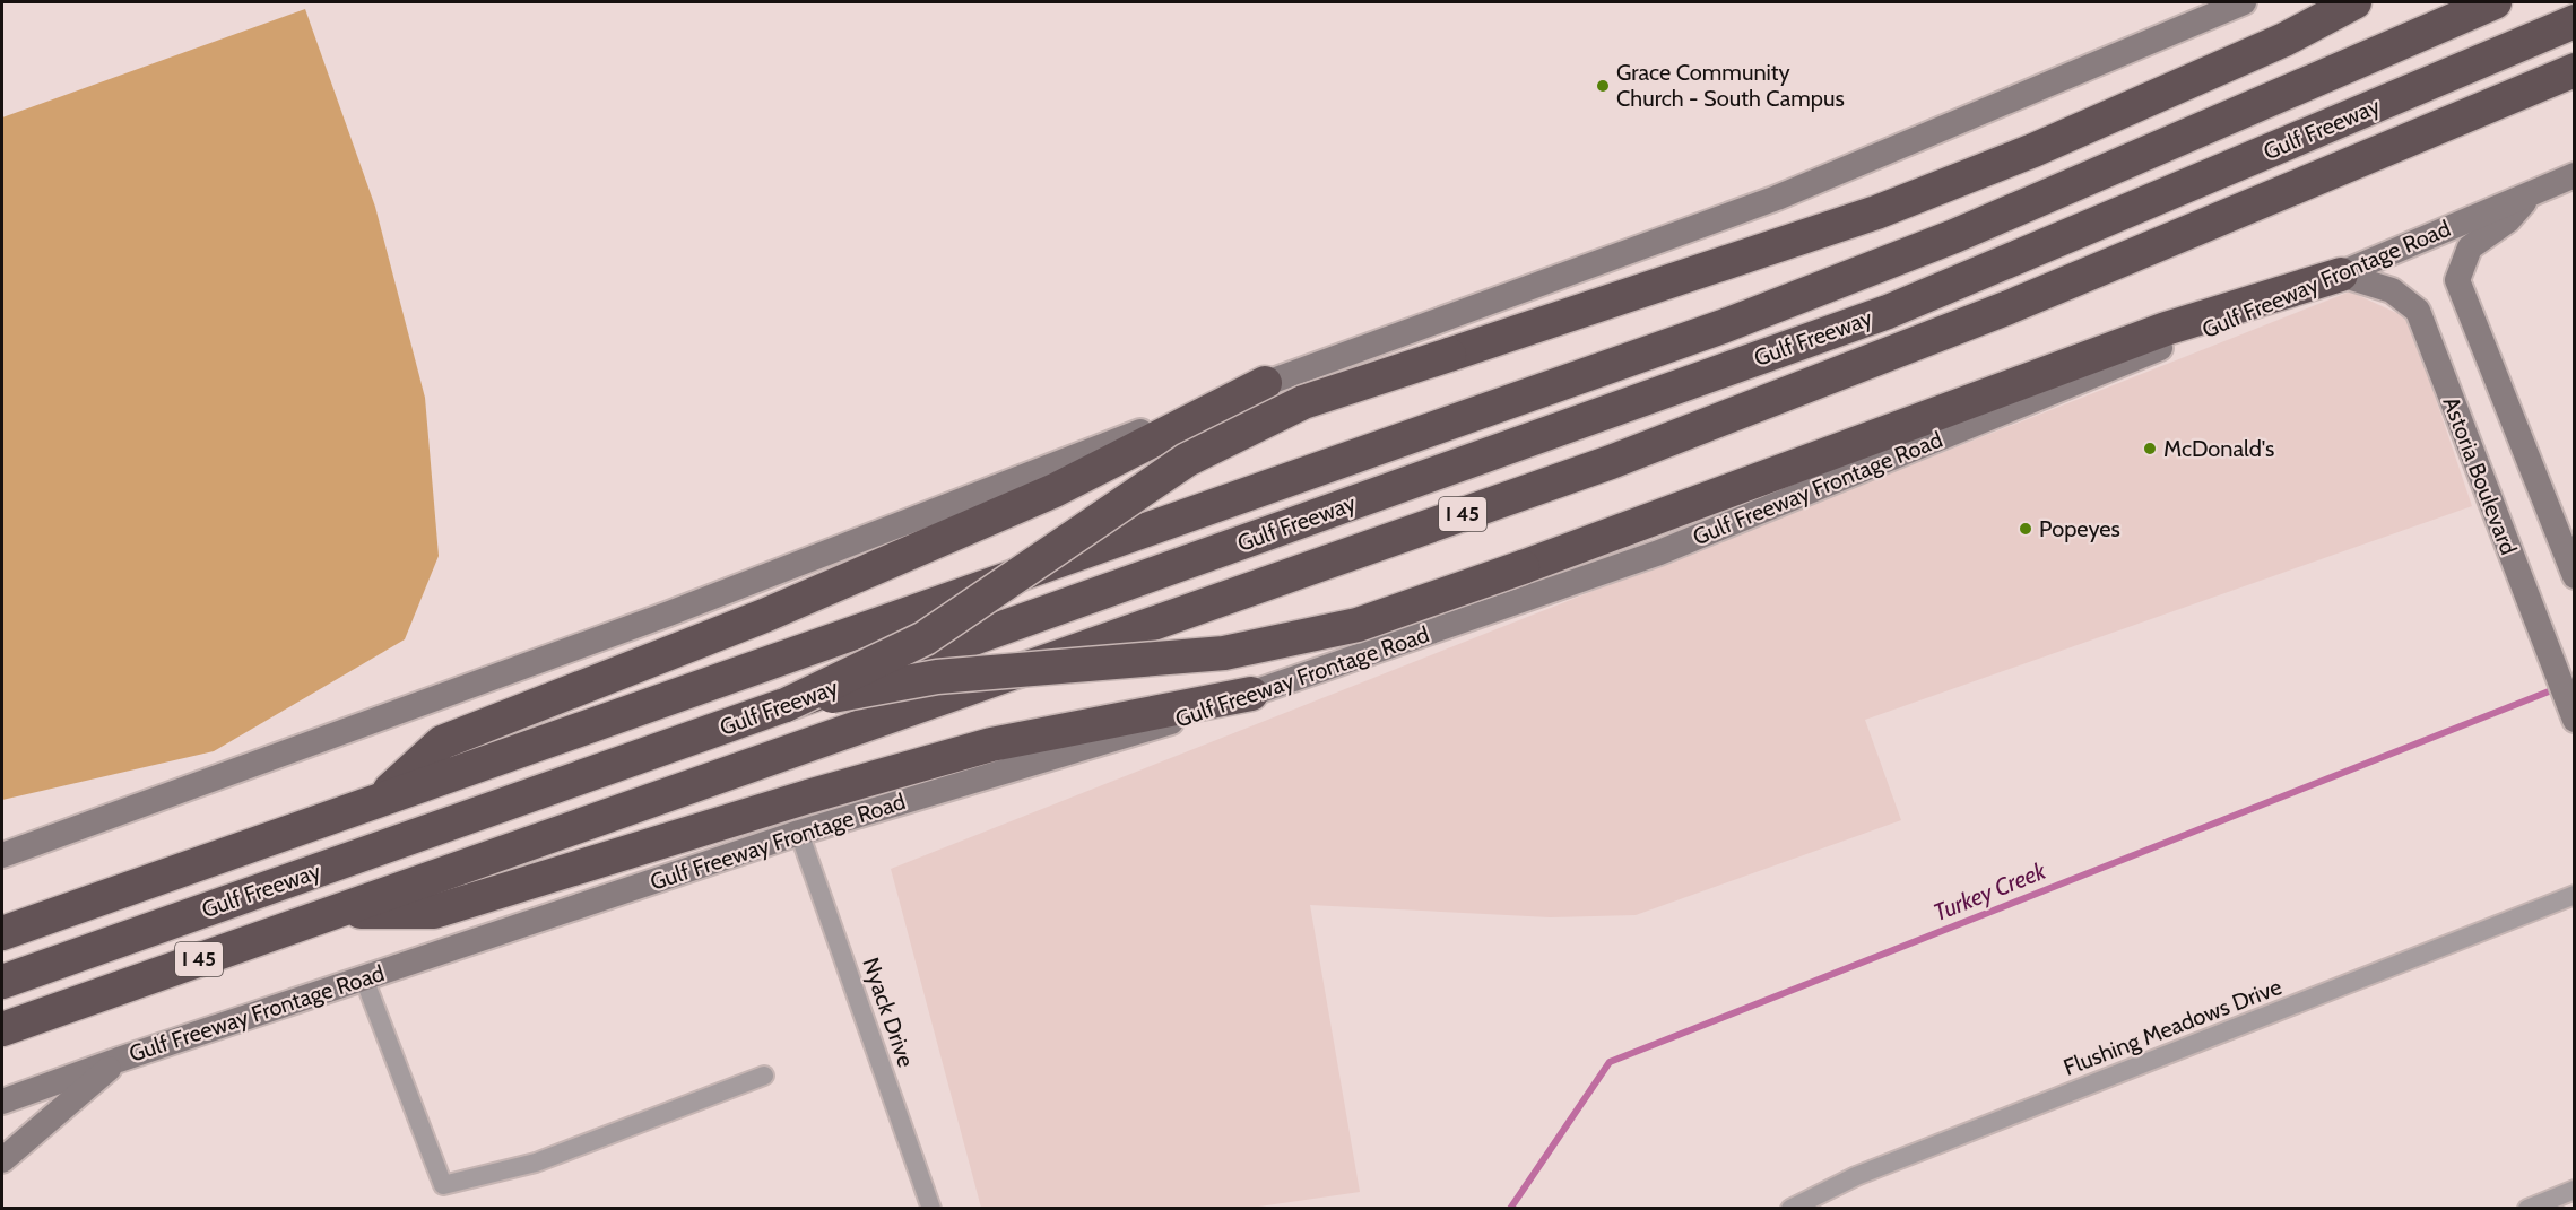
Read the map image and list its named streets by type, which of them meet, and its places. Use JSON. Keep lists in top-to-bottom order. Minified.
{"streets":{"highway":["Gulf Freeway","I 45"],"main road":["Gulf Freeway Frontage Road","Astoria Boulevard"],"street":["Nyack Drive","Flushing Meadows Drive"]},"crossings":[["Gulf Freeway Frontage Road","Astoria Boulevard"],["Gulf Freeway Frontage Road","Nyack Drive"]],"water":["Turkey Creek"],"places":["Grace Community Church - South Campus","McDonald's","Popeyes"]}
